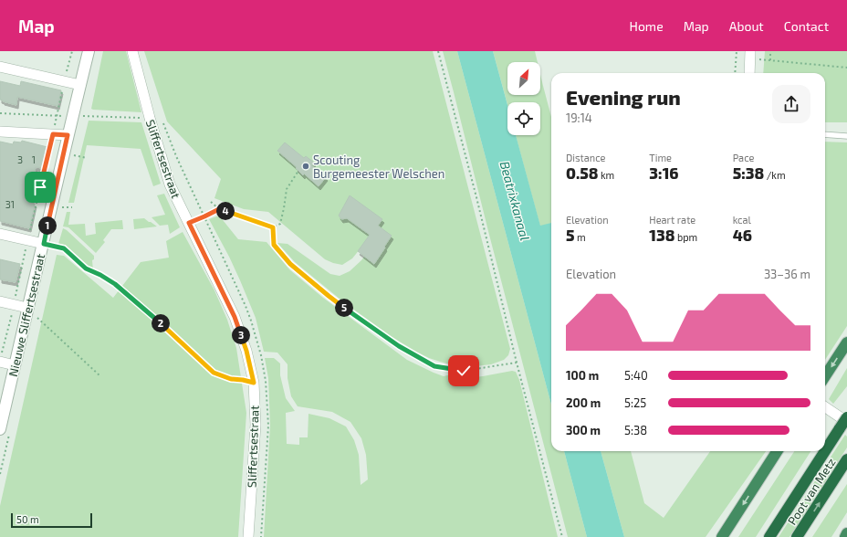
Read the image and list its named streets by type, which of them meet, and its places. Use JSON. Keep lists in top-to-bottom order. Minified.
{"streets":{"highway":["Poot van Metz"],"street":["Sliffertsestraat","Nieuwe Sliffertsestraat"]},"water":["Beatrixkanaal"],"places":["Scouting Burgemeester Welschen"],"house_numbers":["3","1","31"],"scale_bar":"50 m","north":"top right","page":{"header":"Map","nav":["Home","Map","About","Contact"],"heading":["Evening run","19:14"],"stats":[["Distance","0.58 km"],["Time","3:16"],["Pace","5:38 /km"],["Elevation","5 m"],["Heart rate","138 bpm"],["kcal","46"]],"pins":["4","1","5","2","3"],"chart":["Elevation","33–36 m"],"list":[{"name":"100 m","note":"5:40"},{"name":"200 m","note":"5:25"},{"name":"300 m","note":"5:38"}],"scale":"50 m"}}
